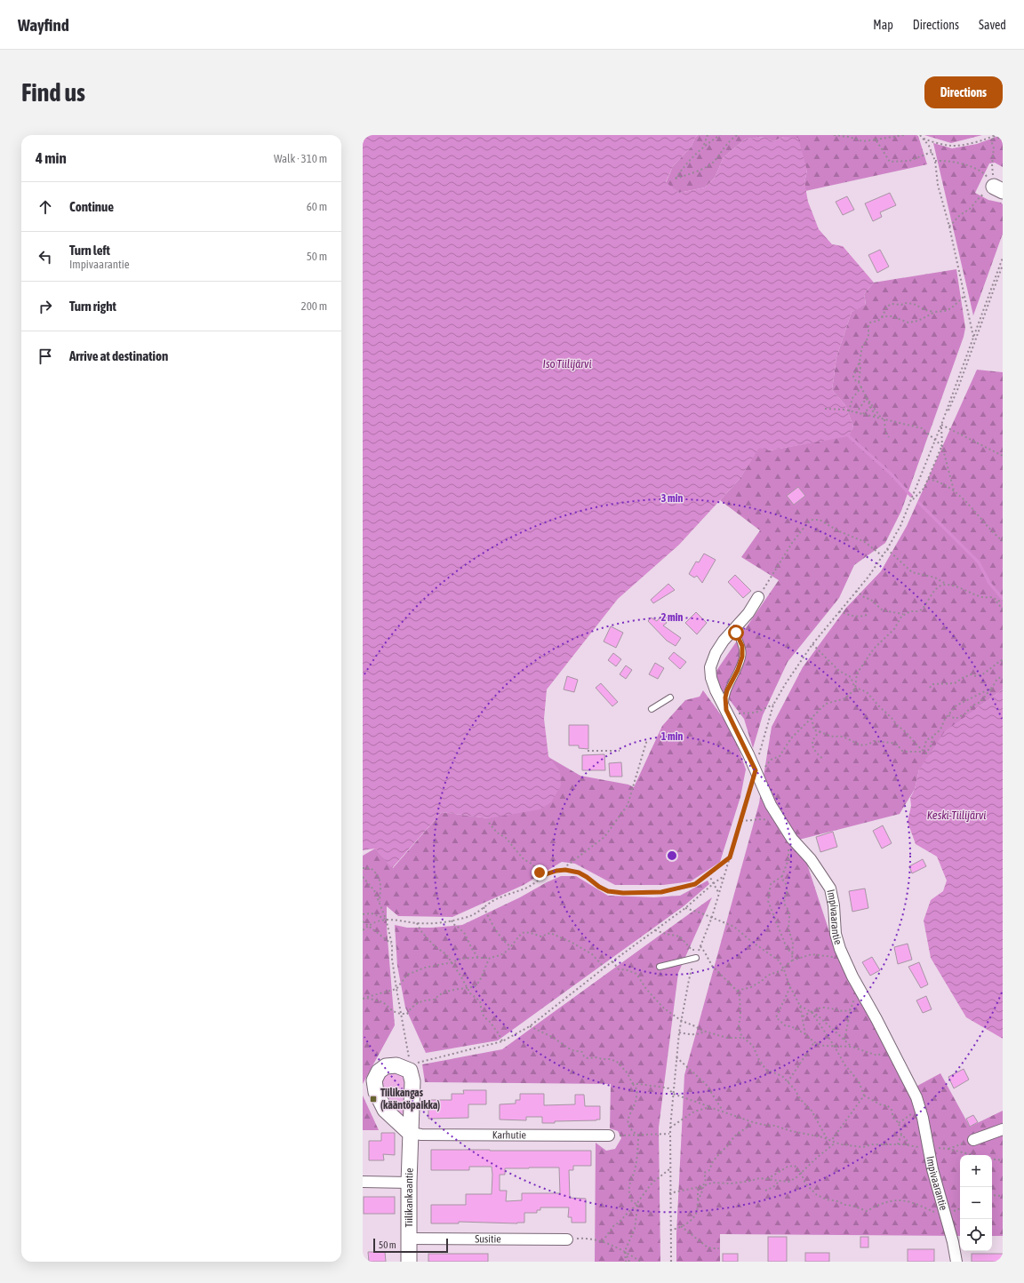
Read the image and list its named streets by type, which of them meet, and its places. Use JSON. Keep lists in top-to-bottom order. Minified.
{"streets":{"street":["Impivaarantie","Karhutie","Tiilikankaantie","Susitie"]},"crossings":[["Karhutie","Tiilikankaantie"],["Tiilikankaantie","Susitie"]],"water":["Iso Tiilijärvi","Keski-Tiilijärvi"],"places":{"transit":["Tiilikangas (kääntöpaikka)"]},"scale_bar":"50 m","page":{"header":"Wayfind","nav":["Map","Directions","Saved"],"buttons":"Directions","title":"Find us","heading":["4 min","Walk · 310 m"],"list":[["Continue","60 m"],["Turn left","Impivaarantie","50 m"],["Turn right","200 m"],"Arrive at destination"],"map_buttons":["+","−"],"scale":"50 m"},"rings":["3 min","2 min","1 min"]}
